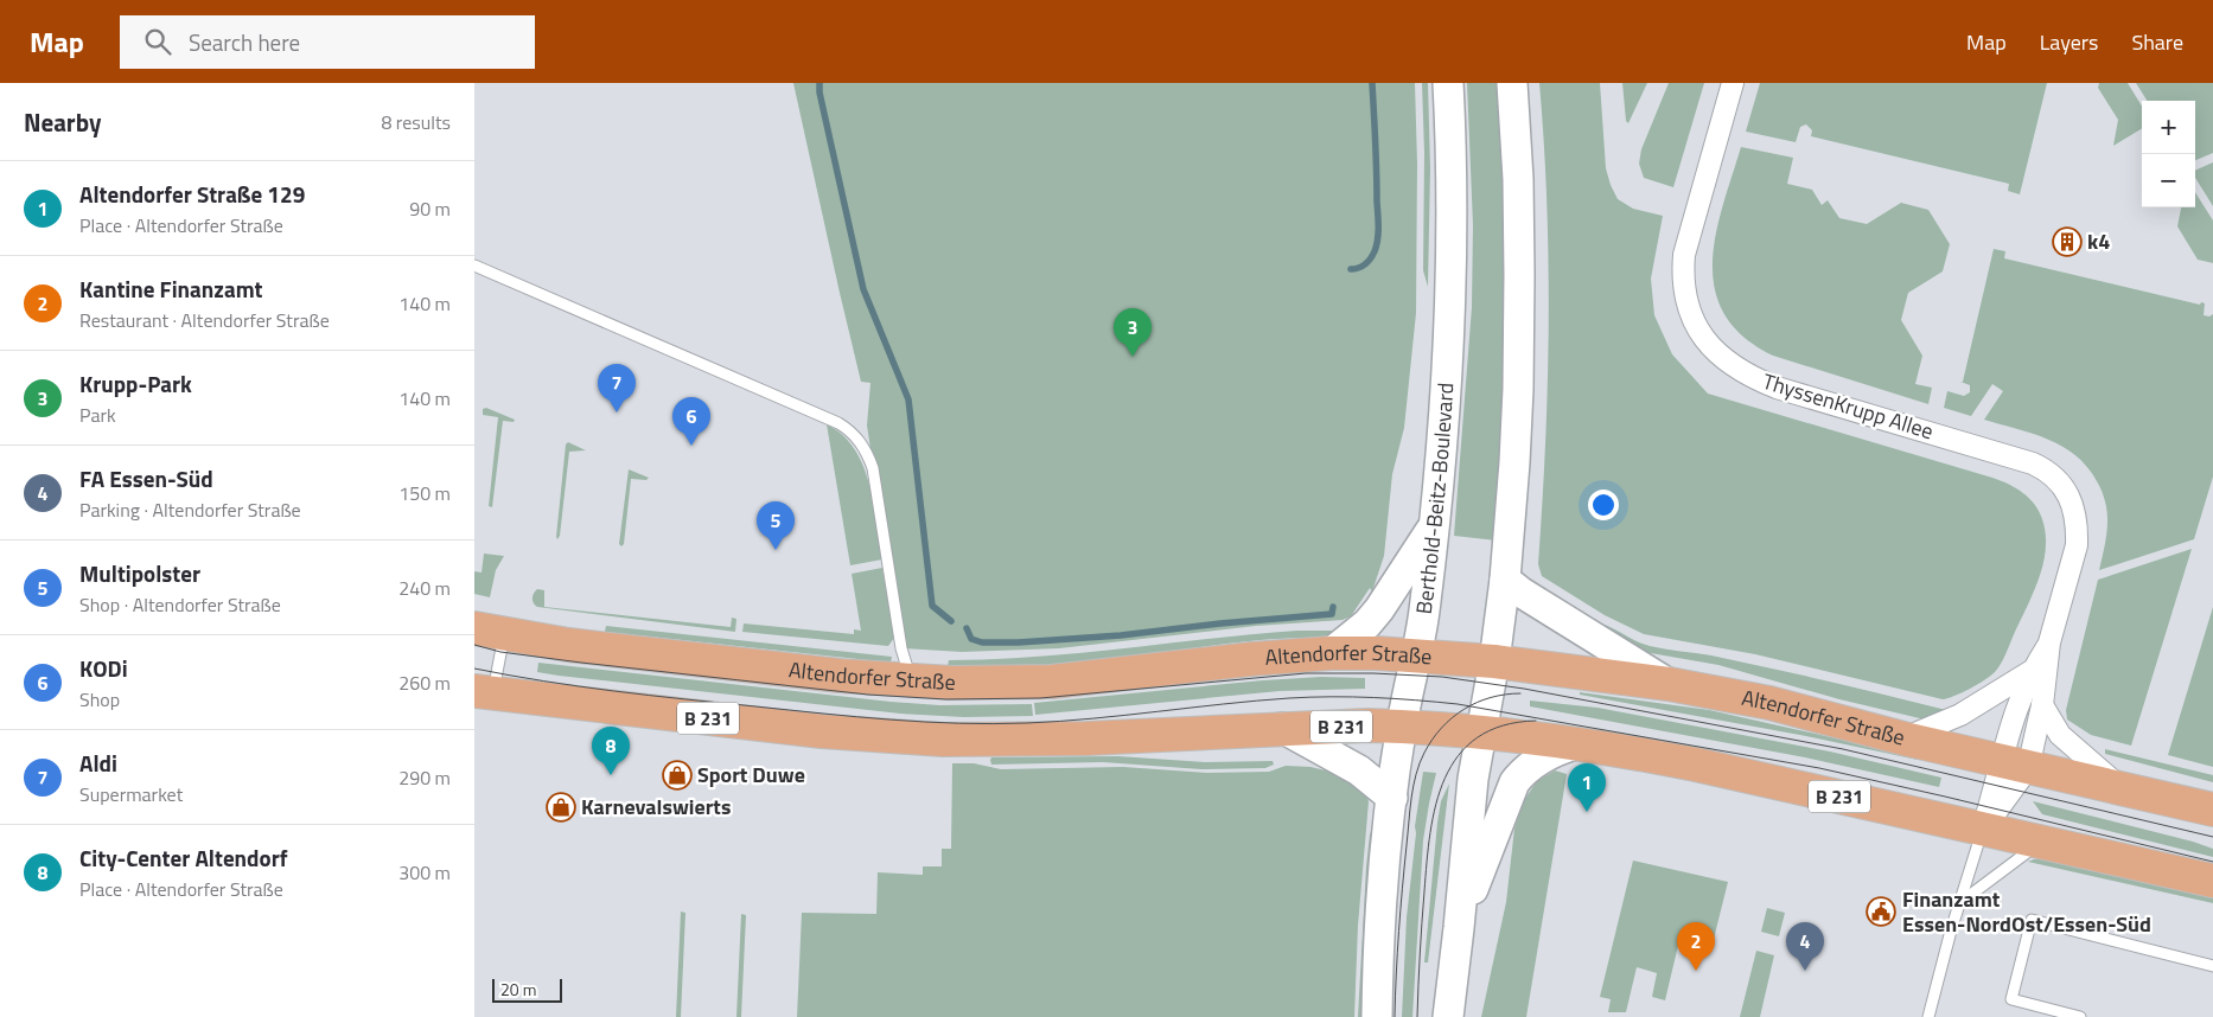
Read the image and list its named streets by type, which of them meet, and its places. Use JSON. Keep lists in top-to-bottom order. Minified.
{"streets":{"main road":["Berthold-Beitz-Boulevard","Altendorfer Straße","B 231"],"street":["ThyssenKrupp Allee"]},"crossings":[["ThyssenKrupp Allee","Altendorfer Straße"],["ThyssenKrupp Allee","B 231"],["Berthold-Beitz-Boulevard","Altendorfer Straße"],["Berthold-Beitz-Boulevard","B 231"]],"places":{"building":["k4"],"shop":["Sport Duwe","Karnevalswierts"],"public building":["Finanzamt Essen-NordOst/Essen-Süd"]},"scale_bar":"20 m","page":{"header":"Map","search":"Search here","nav":["Map","Layers","Share"],"heading":["Nearby","8 results"],"map_buttons":["+","−"],"list":[{"mark":"1","name":"Altendorfer Straße 129","note":"Place · Altendorfer Straße","value":"90 m"},{"mark":"2","name":"Kantine Finanzamt","note":"Restaurant · Altendorfer Straße","value":"140 m"},{"mark":"3","name":"Krupp-Park","note":"Park","value":"140 m"},{"mark":"4","name":"FA Essen-Süd","note":"Parking · Altendorfer Straße","value":"150 m"},{"mark":"5","name":"Multipolster","note":"Shop · Altendorfer Straße","value":"240 m"},{"mark":"6","name":"KODi","note":"Shop","value":"260 m"},{"mark":"7","name":"Aldi","note":"Supermarket","value":"290 m"},{"mark":"8","name":"City-Center Altendorf","note":"Place · Altendorfer Straße","value":"300 m"}],"pins":["3","7","6","5","8","1","2","4"],"scale":"20 m"}}
